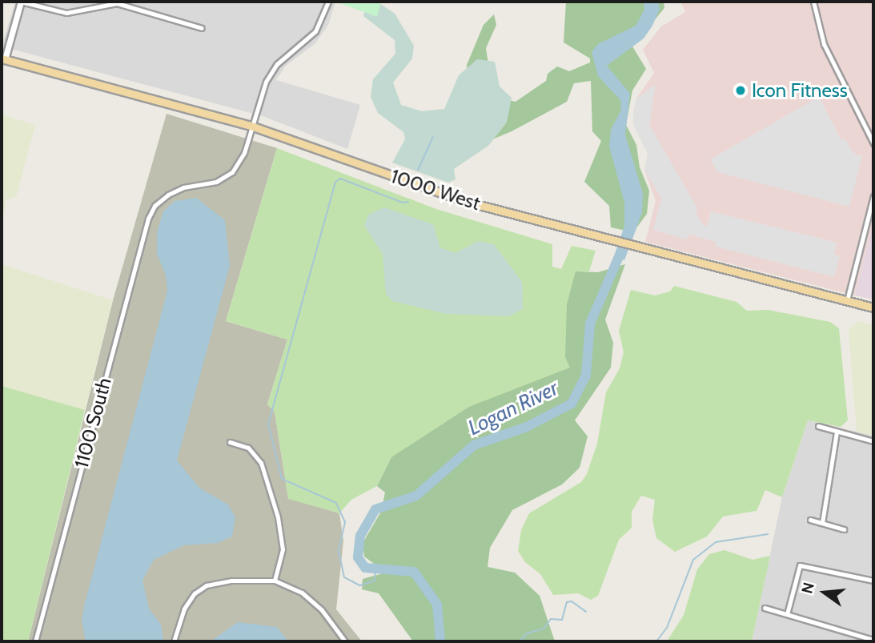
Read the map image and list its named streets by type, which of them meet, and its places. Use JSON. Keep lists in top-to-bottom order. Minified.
{"streets":{"main road":["1000 West"],"street":["1100 South"]},"crossings":[["1000 West","1100 South"]],"water":["Logan River"],"places":["Icon Fitness"],"north":"left"}
